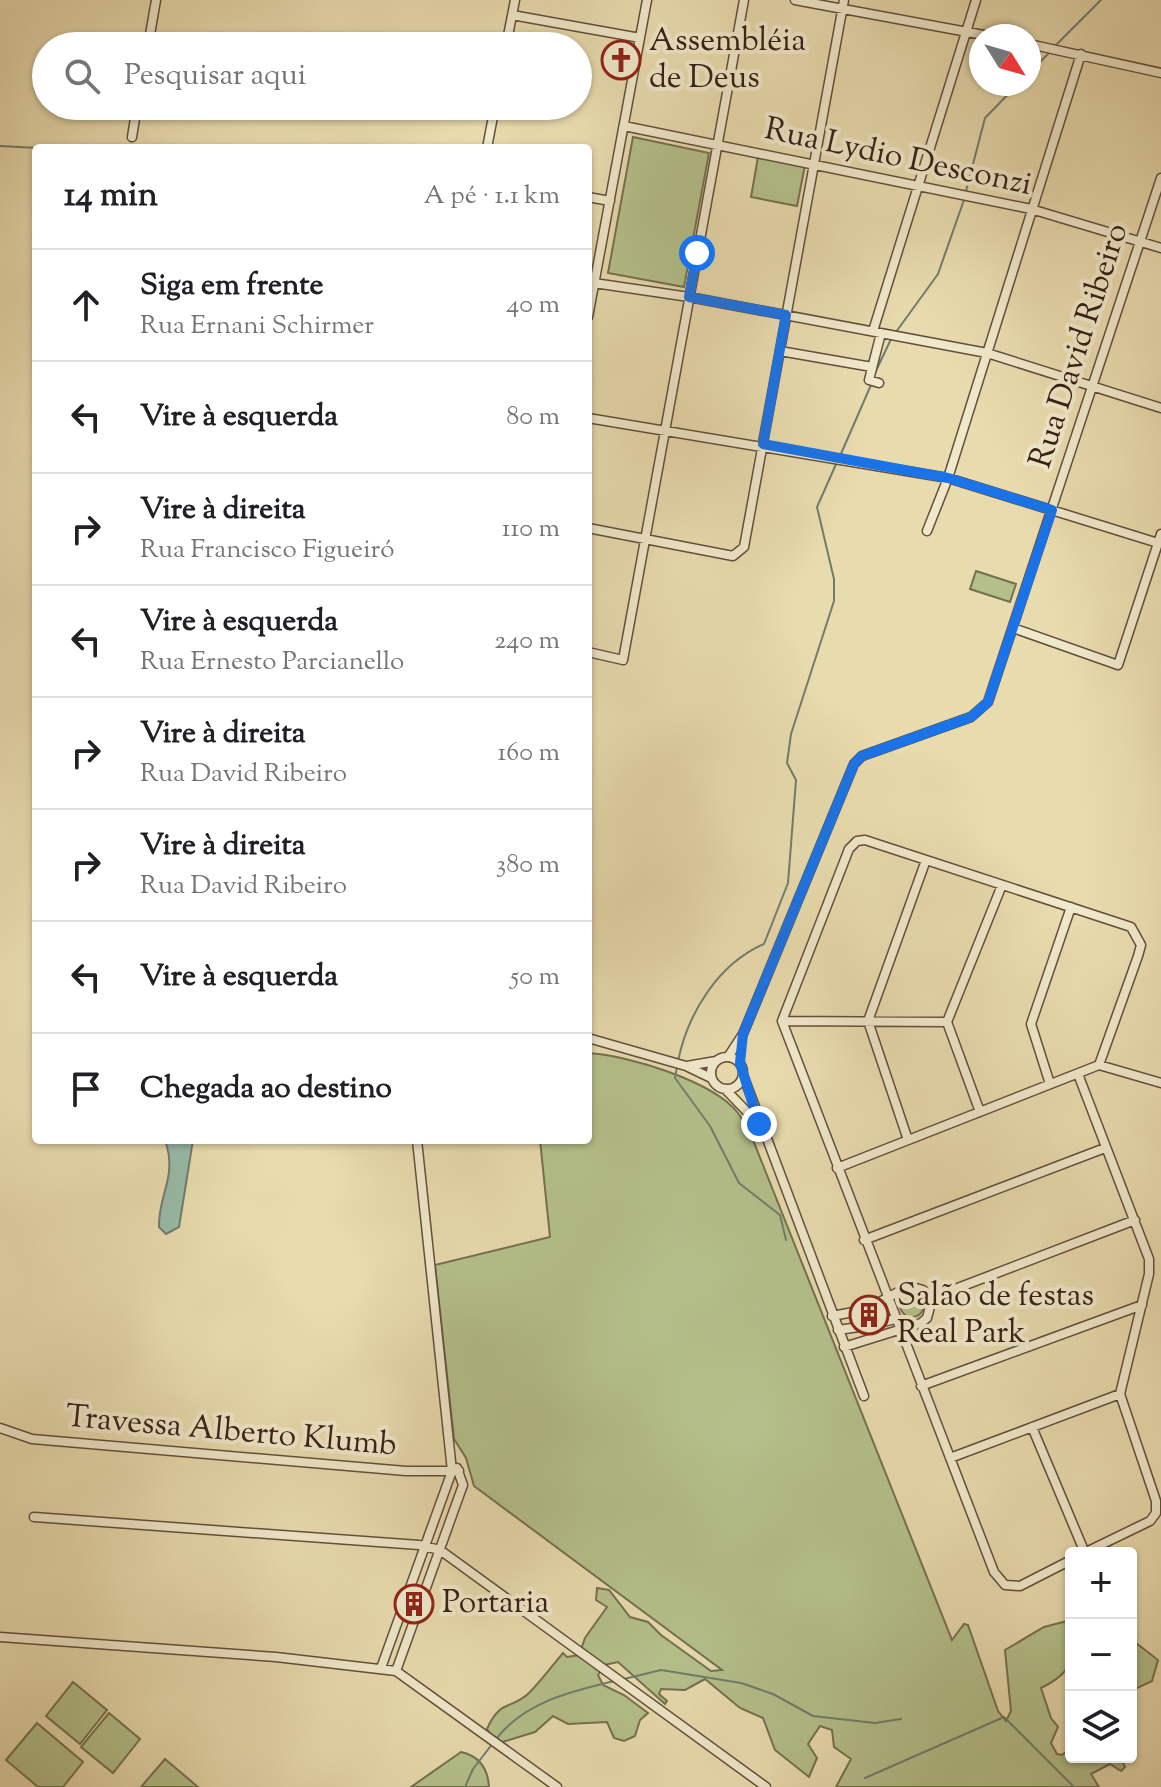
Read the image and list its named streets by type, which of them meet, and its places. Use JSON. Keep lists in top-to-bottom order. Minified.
{"streets":{"street":["Rua Lydio Desconzi","Rua David Ribeiro","Travessa Alberto Klumb"]},"crossings":[["Rua Lydio Desconzi","Rua David Ribeiro"]],"places":{"church":["Assembléia de Deus"],"building":["Salão de festas Real Park","Portaria"]},"north":"bottom right","page":{"search":"Pesquisar aqui","heading":["14 min","A pé · 1.1 km"],"list":[["Siga em frente","Rua Ernani Schirmer","40 m"],["Vire à esquerda","80 m"],["Vire à direita","Rua Francisco Figueiró","110 m"],["Vire à esquerda","Rua Ernesto Parcianello","240 m"],["Vire à direita","Rua David Ribeiro","160 m"],["Vire à direita","Rua David Ribeiro","380 m"],["Vire à esquerda","50 m"],"Chegada ao destino"],"map_buttons":["+","−"]}}
